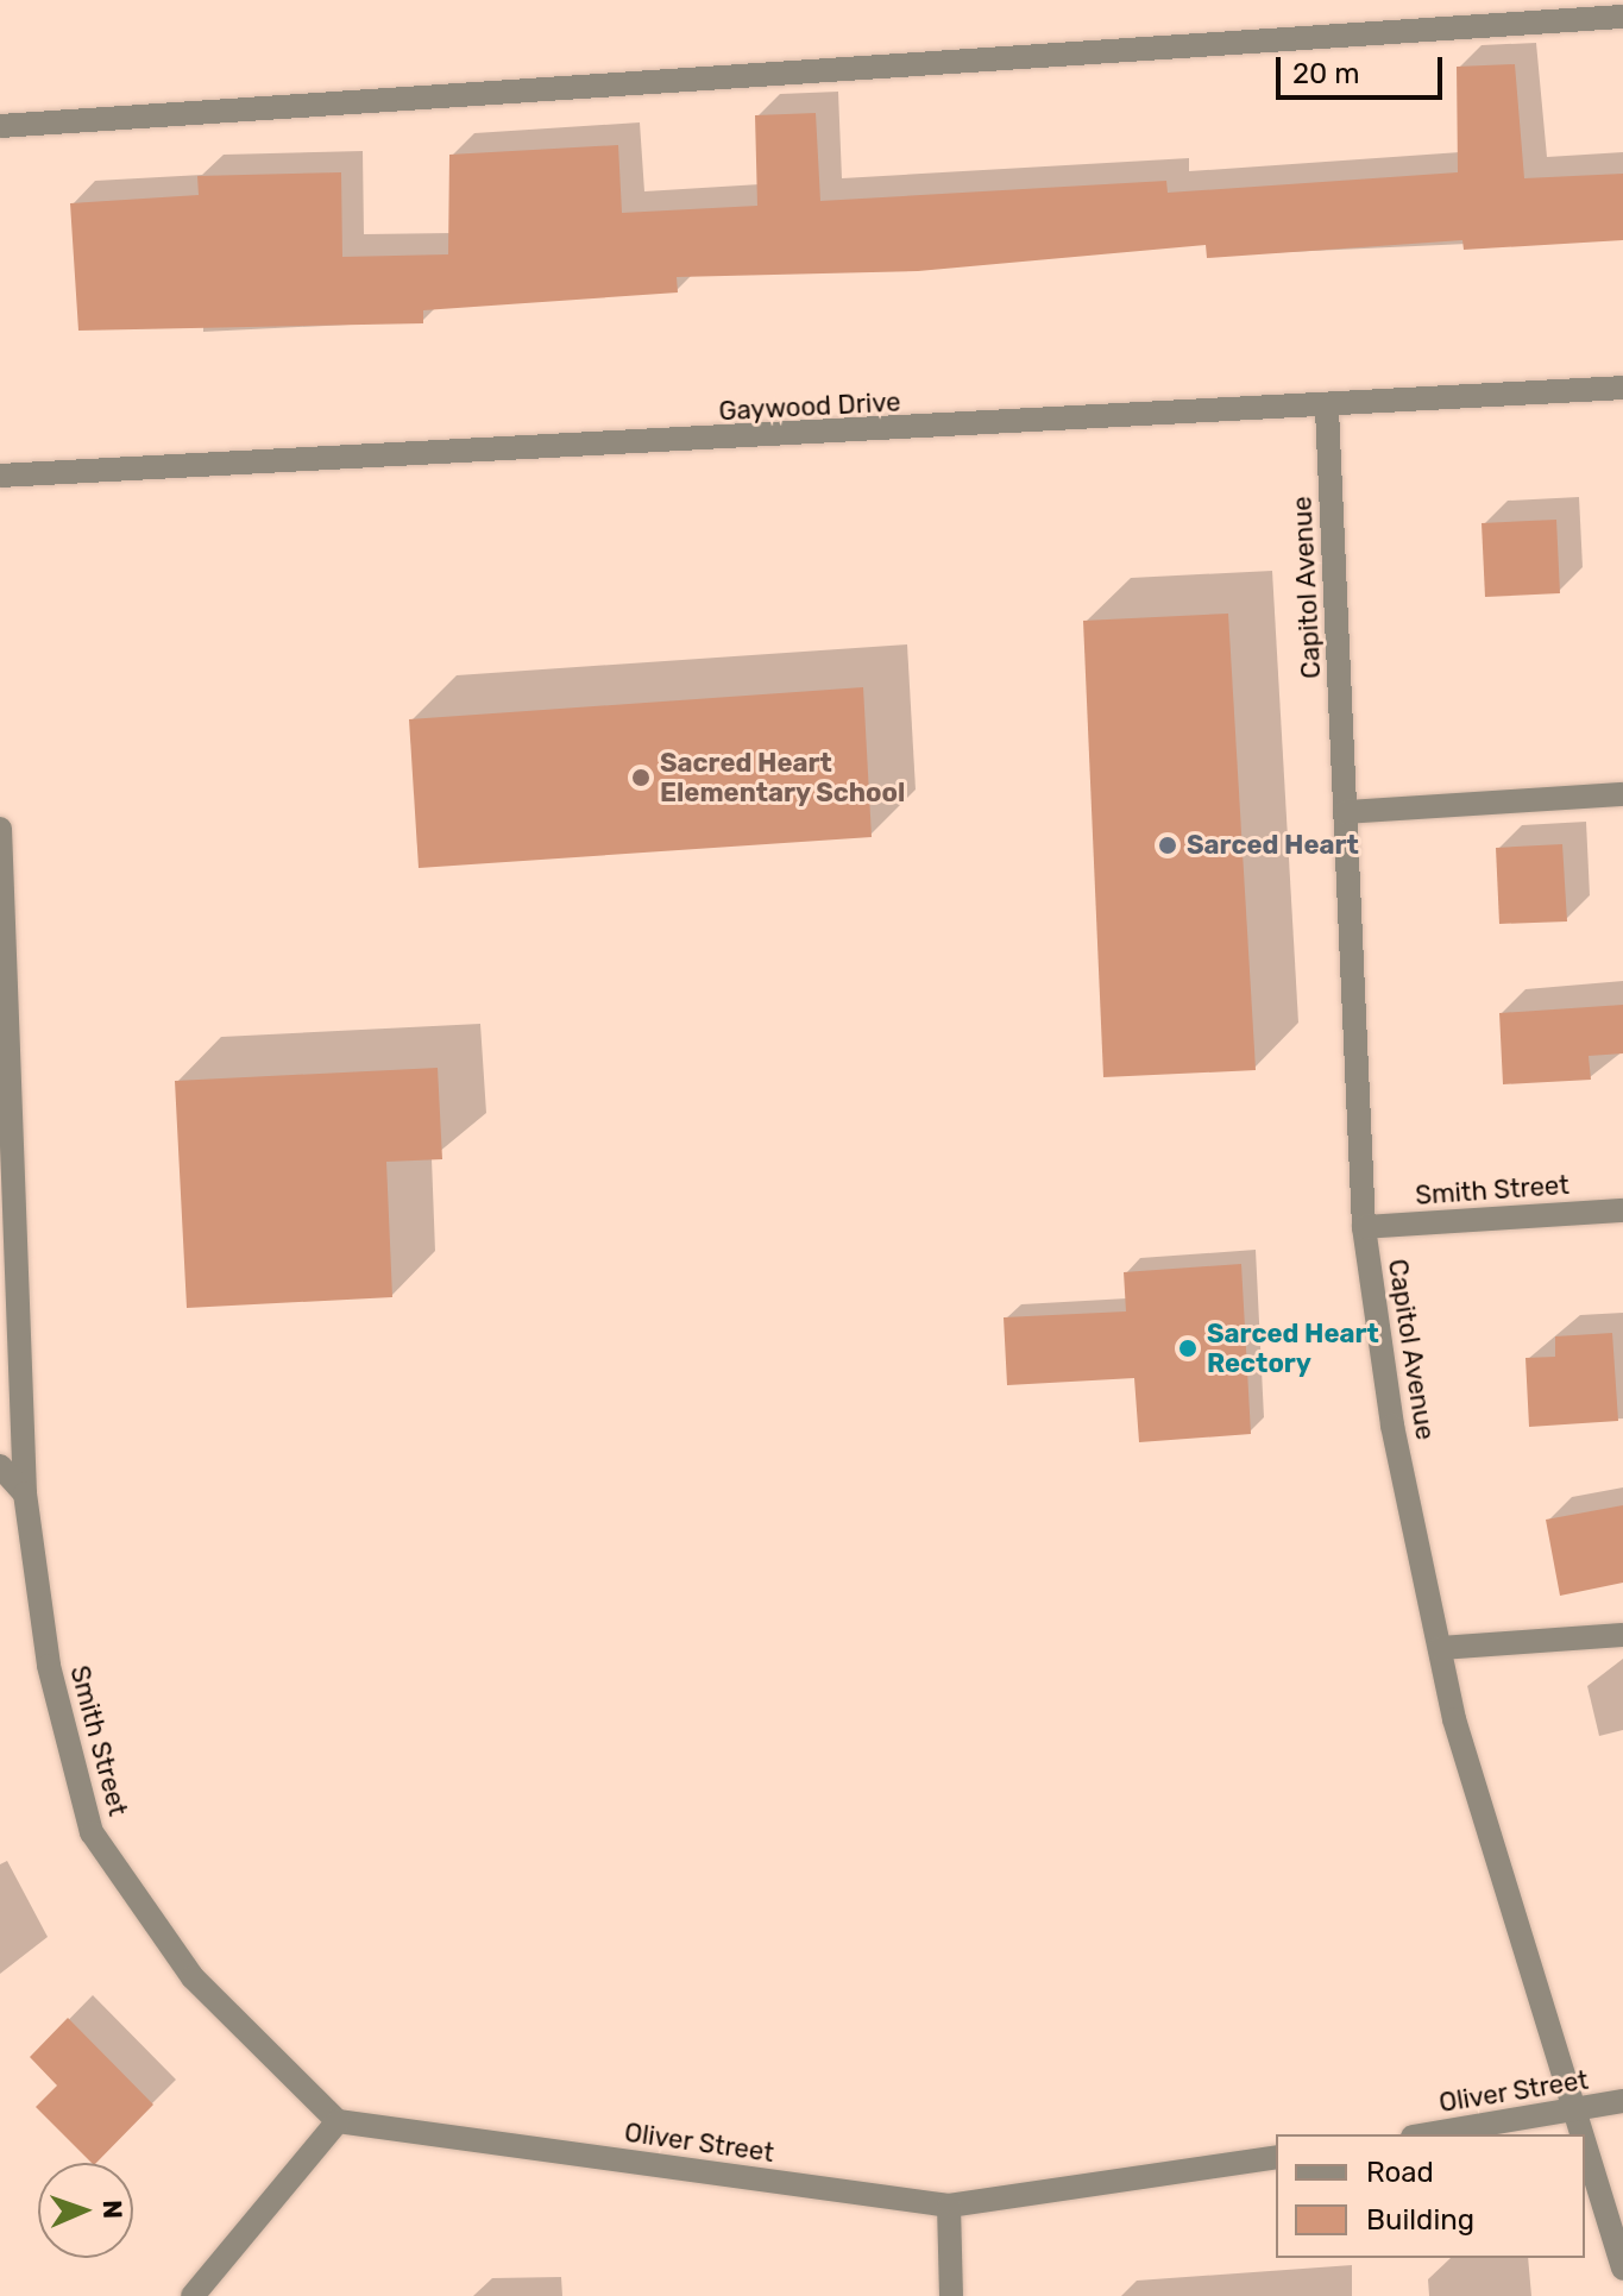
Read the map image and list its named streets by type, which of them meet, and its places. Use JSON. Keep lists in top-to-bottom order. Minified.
{"streets":{"street":["Gaywood Drive","Capitol Avenue","Smith Street","Oliver Street"]},"crossings":[["Gaywood Drive","Capitol Avenue"],["Capitol Avenue","Smith Street"],["Capitol Avenue","Oliver Street"],["Smith Street","Oliver Street"]],"places":["Sacred Heart Elementary School","Sarced Heart","Sarced Heart Rectory"],"legend":["Road","Building"],"scale_bar":"20 m","north":"right"}
